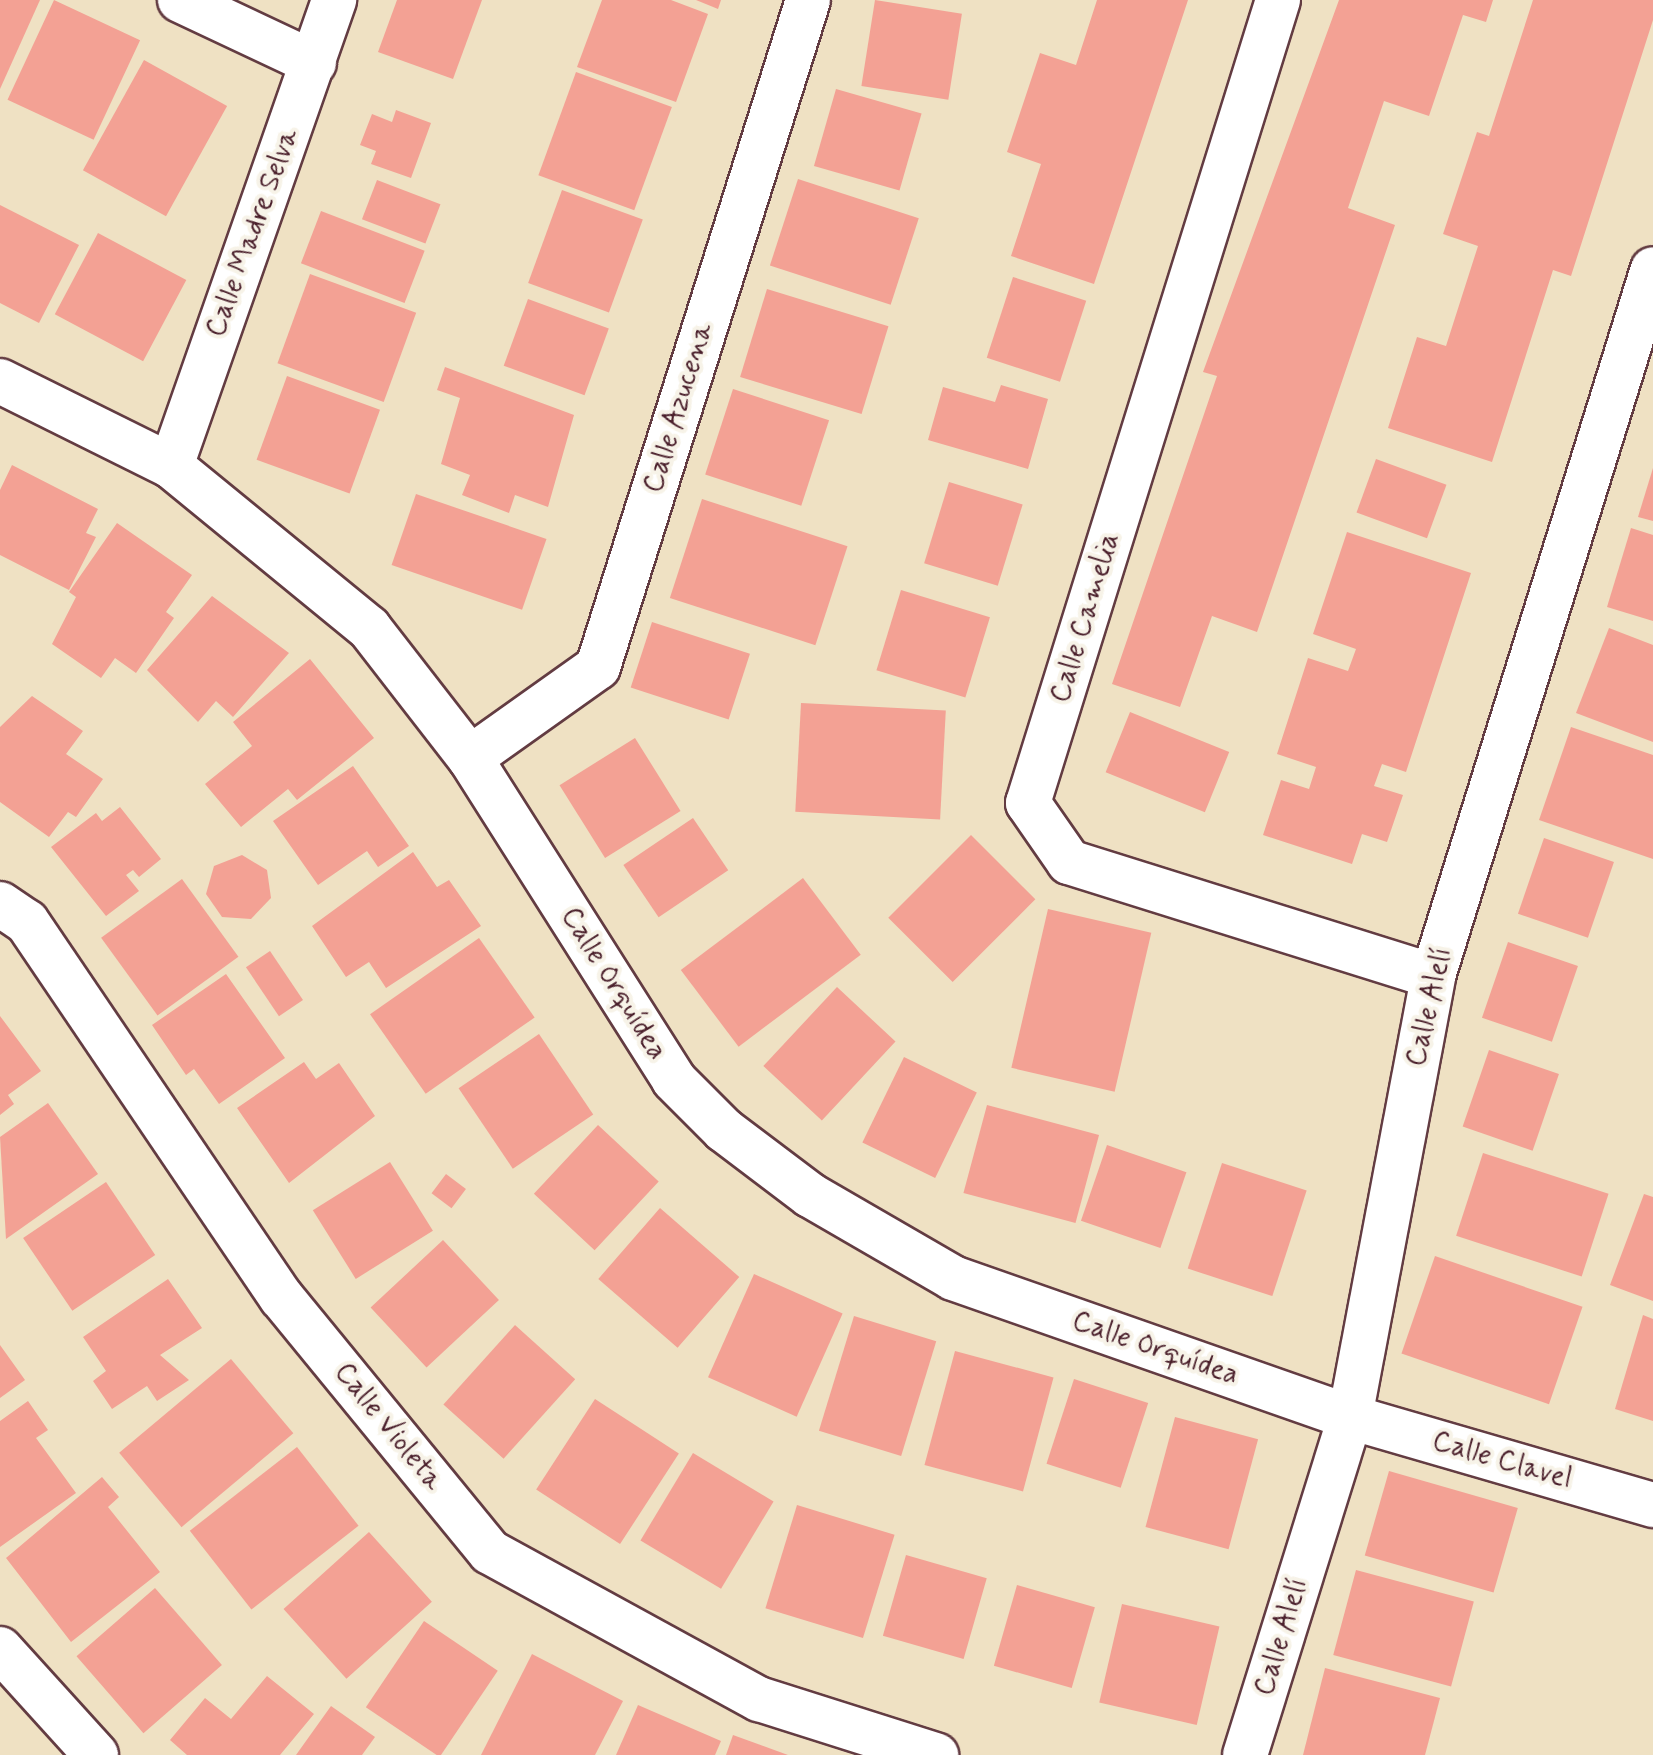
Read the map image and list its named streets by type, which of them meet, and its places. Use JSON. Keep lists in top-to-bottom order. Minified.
{"streets":{"street":["Calle Madre Selva","Calle Azucena","Calle Camelia","Calle Orquídea","Calle Alelí","Calle Violeta","Calle Clavel"]},"crossings":[["Calle Madre Selva","Calle Orquídea"],["Calle Azucena","Calle Orquídea"],["Calle Camelia","Calle Alelí"],["Calle Orquídea","Calle Alelí"],["Calle Orquídea","Calle Clavel"],["Calle Alelí","Calle Clavel"]]}
